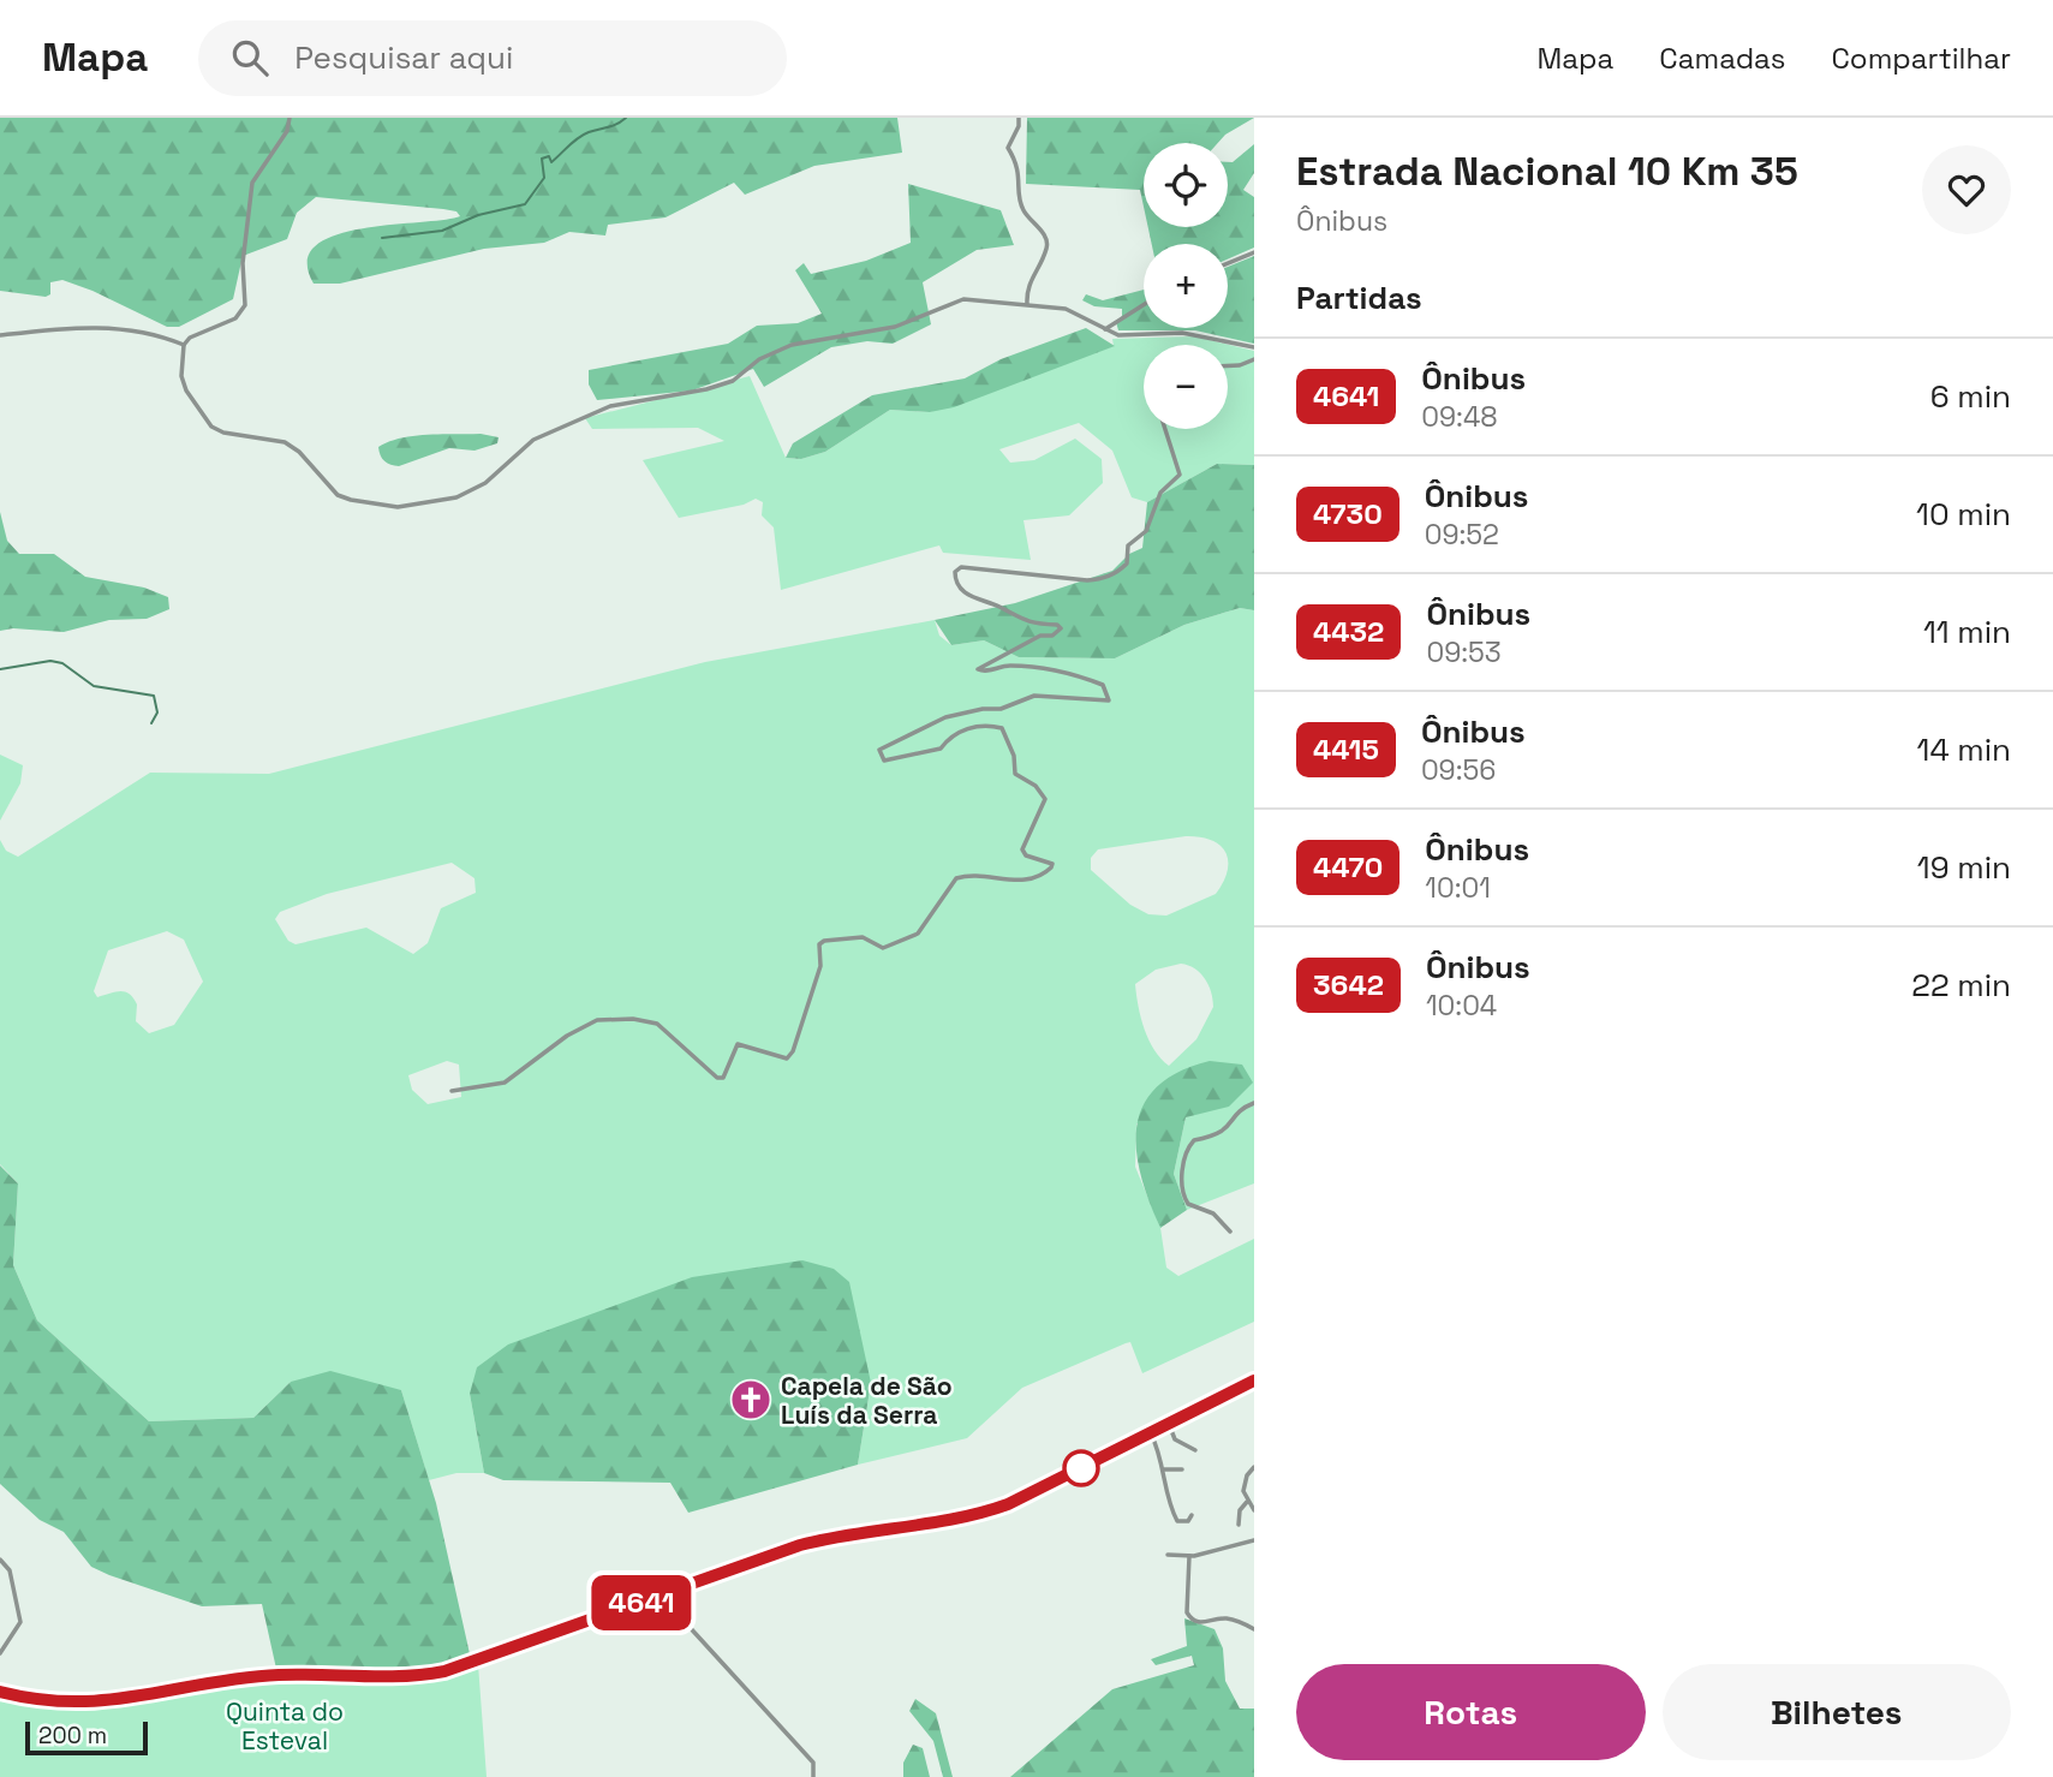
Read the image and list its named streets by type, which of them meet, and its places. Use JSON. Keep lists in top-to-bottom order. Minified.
{"parks":["Quinta do Esteval"],"places":{"church":["Capela de São Luís da Serra"]},"lines":["bus line 4641"],"scale_bar":"200 m","page":{"header":"Mapa","search":"Pesquisar aqui","nav":["Mapa","Camadas","Compartilhar"],"on_map":"4641","heading":[["Estrada Nacional 10 Km 35","Ônibus"],"Partidas"],"map_buttons":["+","−"],"list":[{"mark":"4641","name":"Ônibus","note":"09:48","value":"6 min"},{"mark":"4730","name":"Ônibus","note":"09:52","value":"10 min"},{"mark":"4432","name":"Ônibus","note":"09:53","value":"11 min"},{"mark":"4415","name":"Ônibus","note":"09:56","value":"14 min"},{"mark":"4470","name":"Ônibus","note":"10:01","value":"19 min"},{"mark":"3642","name":"Ônibus","note":"10:04","value":"22 min"}],"buttons":["Rotas","Bilhetes"],"scale":"200 m"}}
